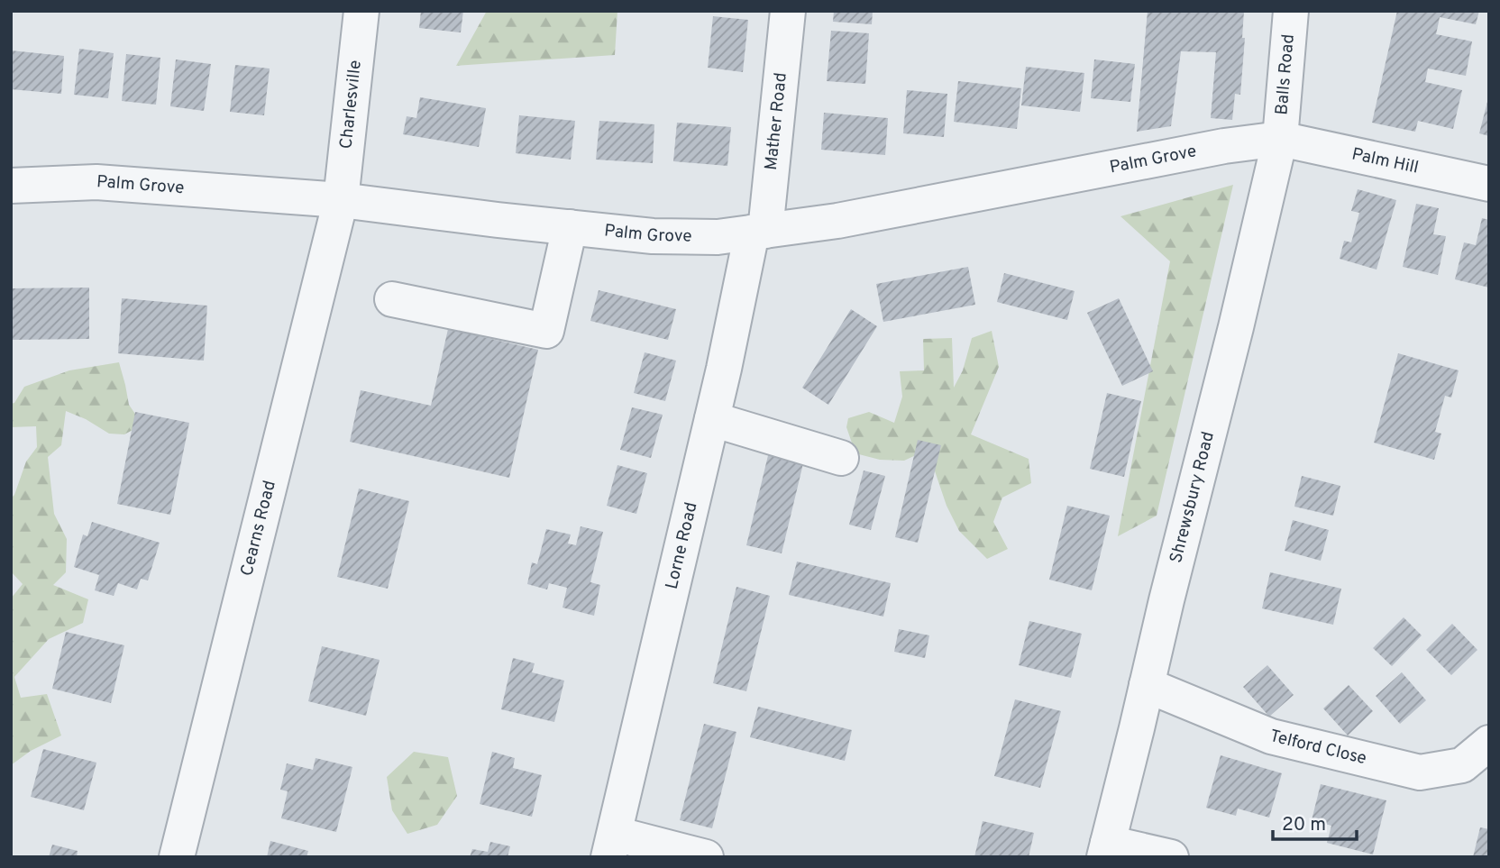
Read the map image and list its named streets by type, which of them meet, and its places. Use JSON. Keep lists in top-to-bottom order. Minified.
{"streets":{"street":["Balls Road","Charlesville","Mather Road","Palm Grove","Palm Hill","Shrewsbury Road","Cearns Road","Lorne Road","Telford Close"]},"crossings":[["Balls Road","Palm Grove"],["Balls Road","Palm Hill"],["Balls Road","Shrewsbury Road"],["Charlesville","Palm Grove"],["Charlesville","Cearns Road"],["Mather Road","Palm Grove"],["Mather Road","Lorne Road"],["Palm Grove","Palm Hill"],["Palm Grove","Shrewsbury Road"],["Palm Grove","Cearns Road"],["Palm Grove","Lorne Road"],["Palm Hill","Shrewsbury Road"],["Shrewsbury Road","Telford Close"]],"scale_bar":"20 m"}
